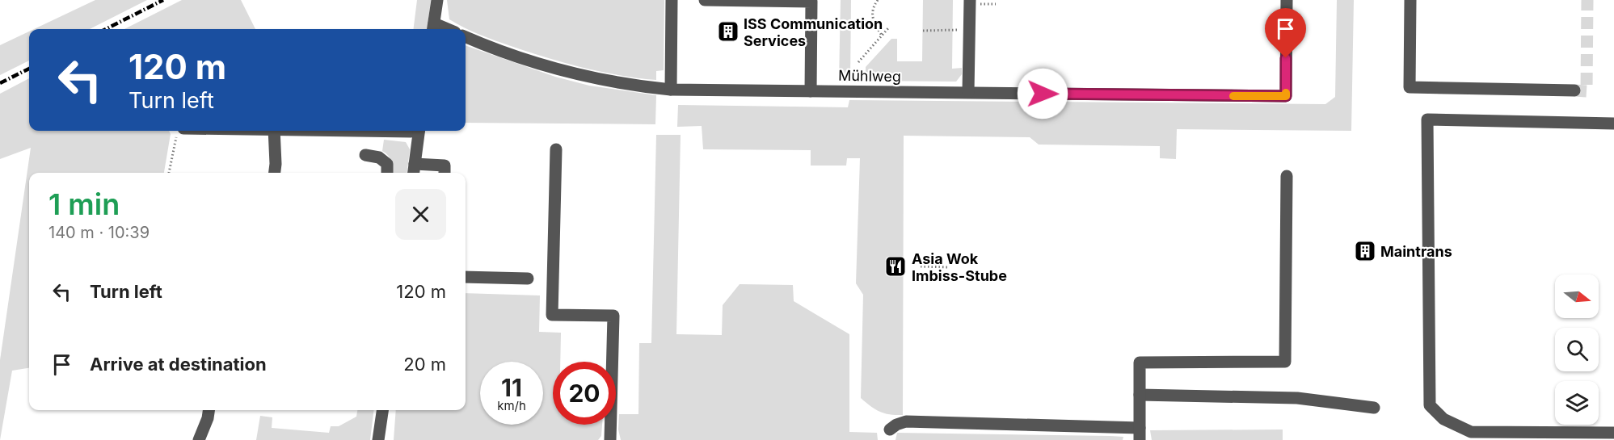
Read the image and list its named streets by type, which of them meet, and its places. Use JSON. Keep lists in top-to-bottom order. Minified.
{"streets":{"street":["Mühlweg"]},"places":{"building":["ISS Communication Services","Maintrans"],"restaurant":["Asia Wok Imbiss-Stube"]},"north":"right","page":{"turn":["120 m","Turn left"],"heading":["1 min","140 m · 10:39"],"list":[{"name":"Turn left","value":"120 m"},{"name":"Arrive at destination","value":"20 m"}],"speed":"11 km/h","limit":"20"}}
